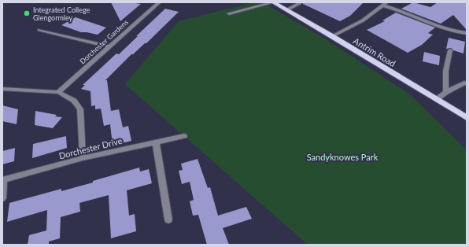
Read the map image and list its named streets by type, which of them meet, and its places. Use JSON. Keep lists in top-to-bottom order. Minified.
{"streets":{"main road":["Antrim Road"],"street":["Dorchester Gardens","Dorchester Drive"]},"parks":["Sandyknowes Park"],"places":["Integrated College Glengormley"]}
